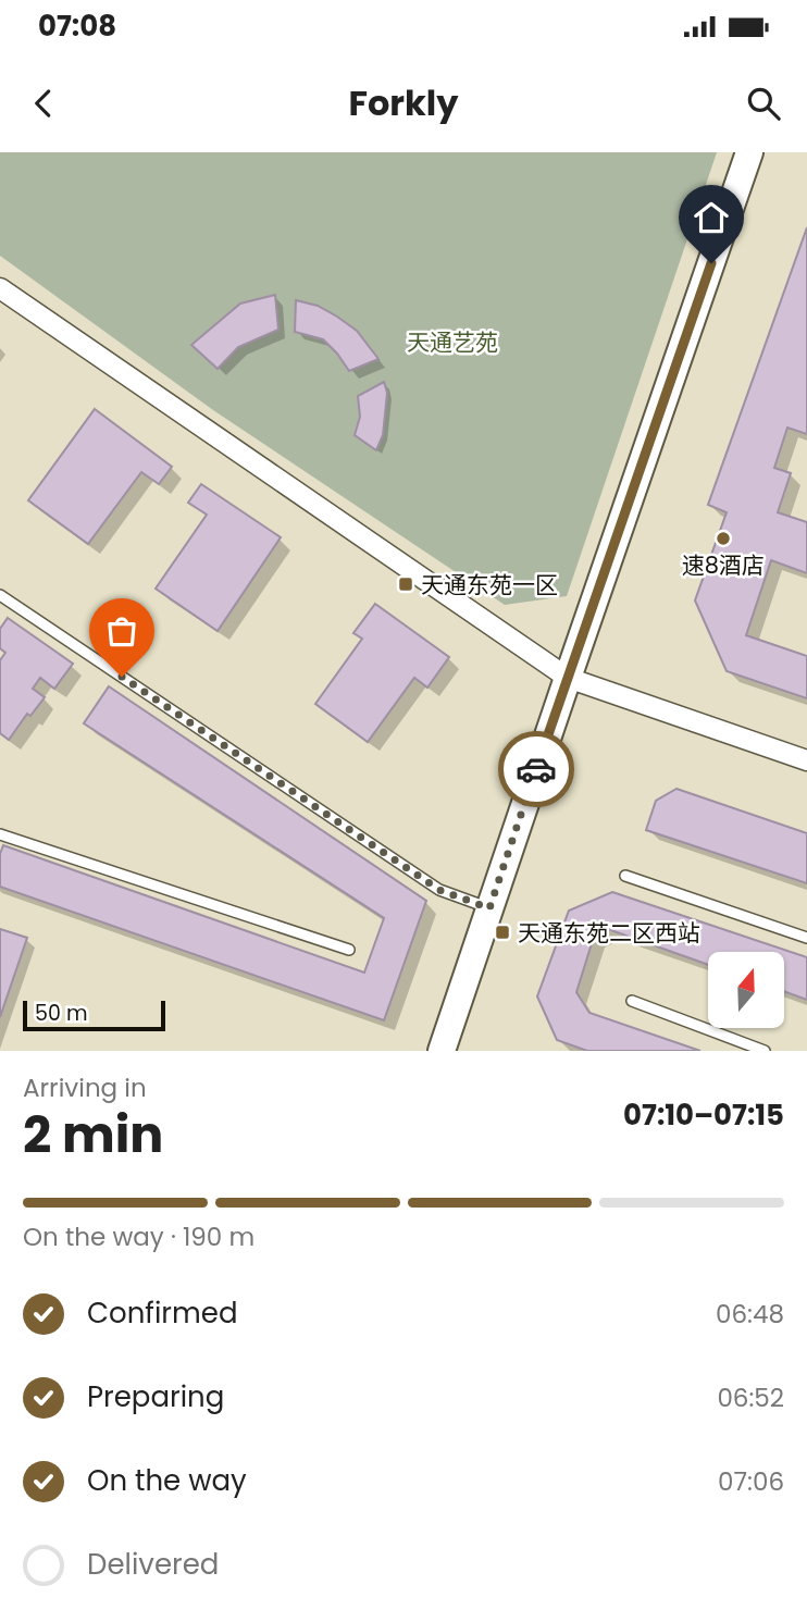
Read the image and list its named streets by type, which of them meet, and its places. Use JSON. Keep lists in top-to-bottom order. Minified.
{"parks":["天通艺苑"],"places":{"other":["速8酒店"],"transit":["天通东苑一区","天通东苑二区西站"]},"scale_bar":"50 m","north":"top","page":{"status":"07:08","header":"Forkly","scale":"50 m","heading":["2 min","Arriving in","07:10–07:15"],"bar":"On the way · 190 m","list":[["Confirmed","06:48"],["Preparing","06:52"],["On the way","07:06"],"Delivered"]}}
